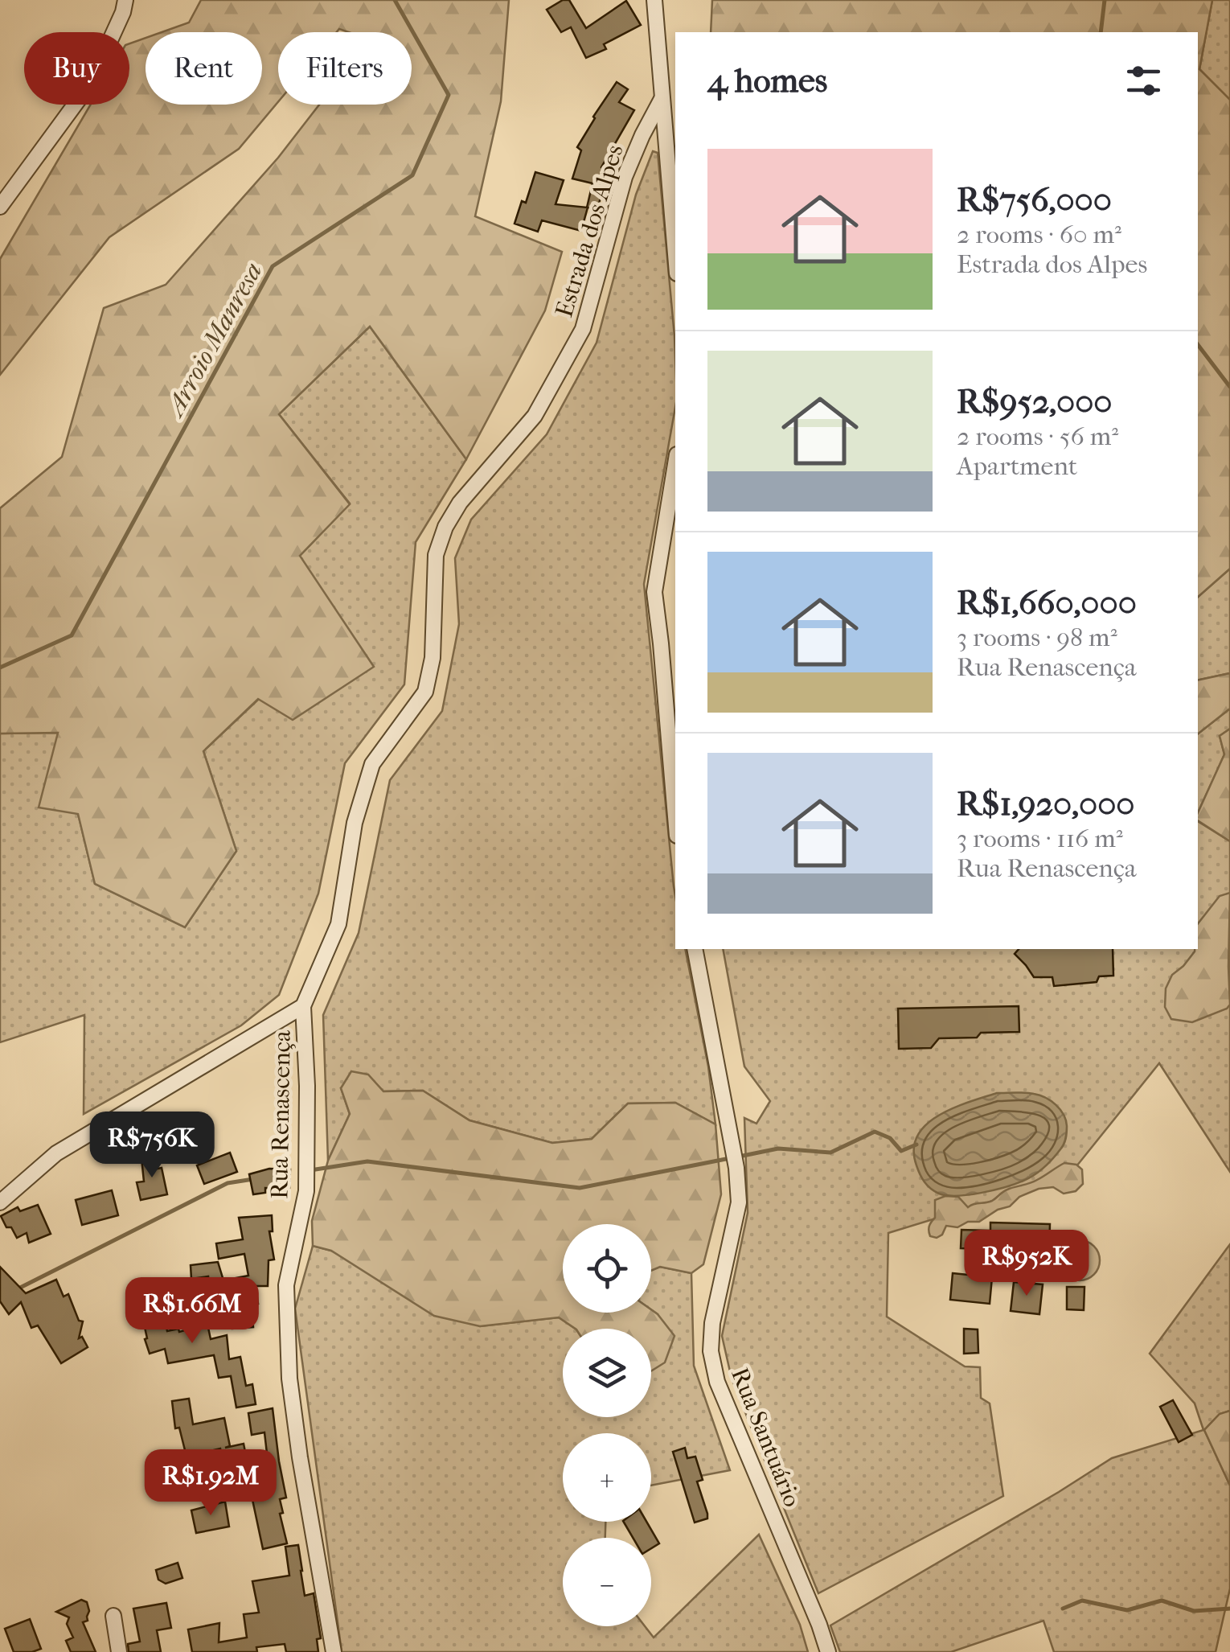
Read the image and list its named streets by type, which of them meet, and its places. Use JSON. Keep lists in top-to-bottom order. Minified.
{"streets":{"street":["Estrada dos Alpes","Rua Renascença","Rua Santuário"]},"crossings":[["Estrada dos Alpes","Rua Renascença"]],"water":["Arroio Manresa"],"page":{"chip":["Buy","Rent","Filters"],"heading":"4 homes","list":[{"name":"R$756,000","note":"2 rooms · 60 m² · Estrada dos Alpes"},{"name":"R$952,000","note":"2 rooms · 56 m² · Apartment"},{"name":"R$1,660,000","note":"3 rooms · 98 m² · Rua Renascença"},{"name":"R$1,920,000","note":"3 rooms · 116 m² · Rua Renascença"}],"price":["R$756K","R$952K","R$1.66M","R$1.92M"],"map_buttons":["+","−"]}}
